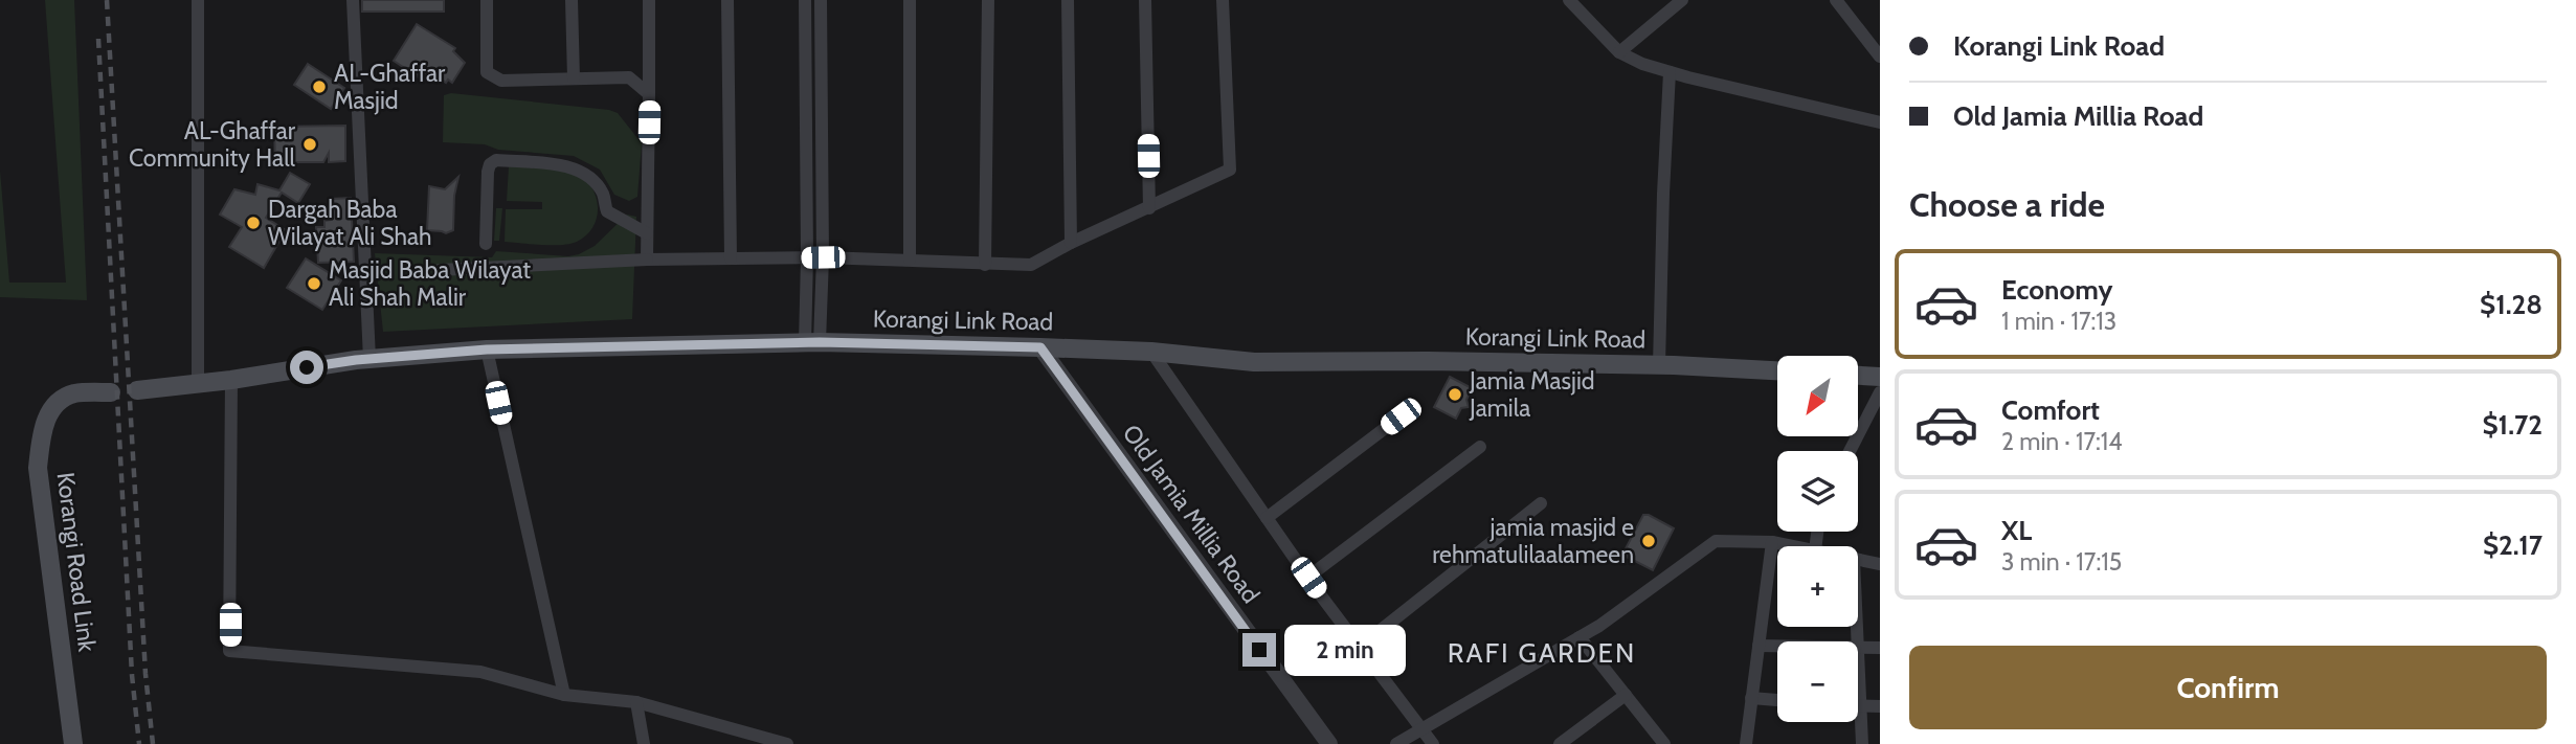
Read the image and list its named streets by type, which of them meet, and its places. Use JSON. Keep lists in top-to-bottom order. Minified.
{"streets":{"main road":["Korangi Link Road","Korangi Road Link"],"street":["Old Jamia Millia Road"]},"crossings":[["Korangi Link Road","Old Jamia Millia Road"]],"districts":["RAFI GARDEN"],"places":["AL-Ghaffar Masjid","AL-Ghaffar Community Hall","Dargah Baba Wilayat Ali Shah","Masjid Baba Wilayat Ali Shah Malir","Jamia Masjid Jamila","jamia masjid e rehmatulilaalameen"],"north":"bottom left","page":{"banner":["Korangi Link Road","Old Jamia Millia Road"],"heading":"Choose a ride","list":[{"name":"Economy","note":"1 min · 17:13","value":"$1.28"},{"name":"Comfort","note":"2 min · 17:14","value":"$1.72"},{"name":"XL","note":"3 min · 17:15","value":"$2.17"}],"map_buttons":["+","−"],"bubble":"2 min","buttons":"Confirm"}}
